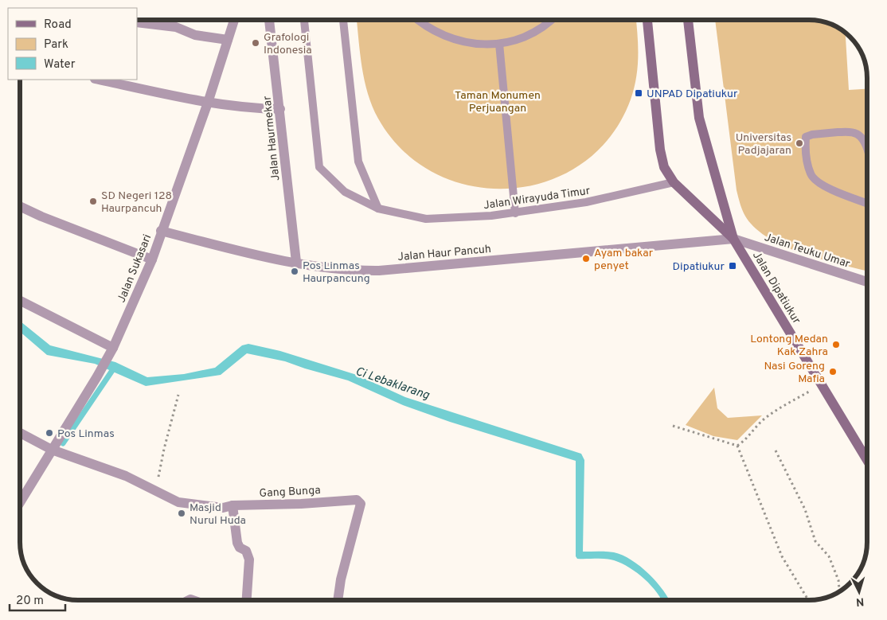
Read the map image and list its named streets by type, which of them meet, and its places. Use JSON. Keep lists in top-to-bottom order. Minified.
{"streets":{"main road":["Jalan Dipatiukur"],"street":["Jalan Haurmekar","Jalan Teuku Umar","Jalan Haur Pancuh","Jalan Sukasari","Gang Bunga"],"lane":["Jalan Wirayuda Timur"]},"crossings":[["Jalan Haurmekar","Jalan Haur Pancuh"],["Jalan Wirayuda Timur","Jalan Dipatiukur"],["Jalan Teuku Umar","Jalan Haur Pancuh"],["Jalan Teuku Umar","Jalan Dipatiukur"],["Jalan Haur Pancuh","Jalan Sukasari"],["Jalan Haur Pancuh","Jalan Dipatiukur"],["Jalan Sukasari","Gang Bunga"]],"water":["Ci Lebaklarang"],"parks":["Taman Monumen Perjuangan"],"places":{"other":["Grafologi Indonesia","Universitas Padjajaran","SD Negeri 128 Haurpancuh","Ayam bakar penyet","Pos Linmas Haurpancung","Lontong Medan Kak Zahra","Nasi Goreng Mafia","Pos Linmas","Masjid Nurul Huda"],"transit":["UNPAD Dipatiukur","Dipatiukur"]},"legend":["Road","Park","Water"],"scale_bar":"20 m","north":"bottom"}
